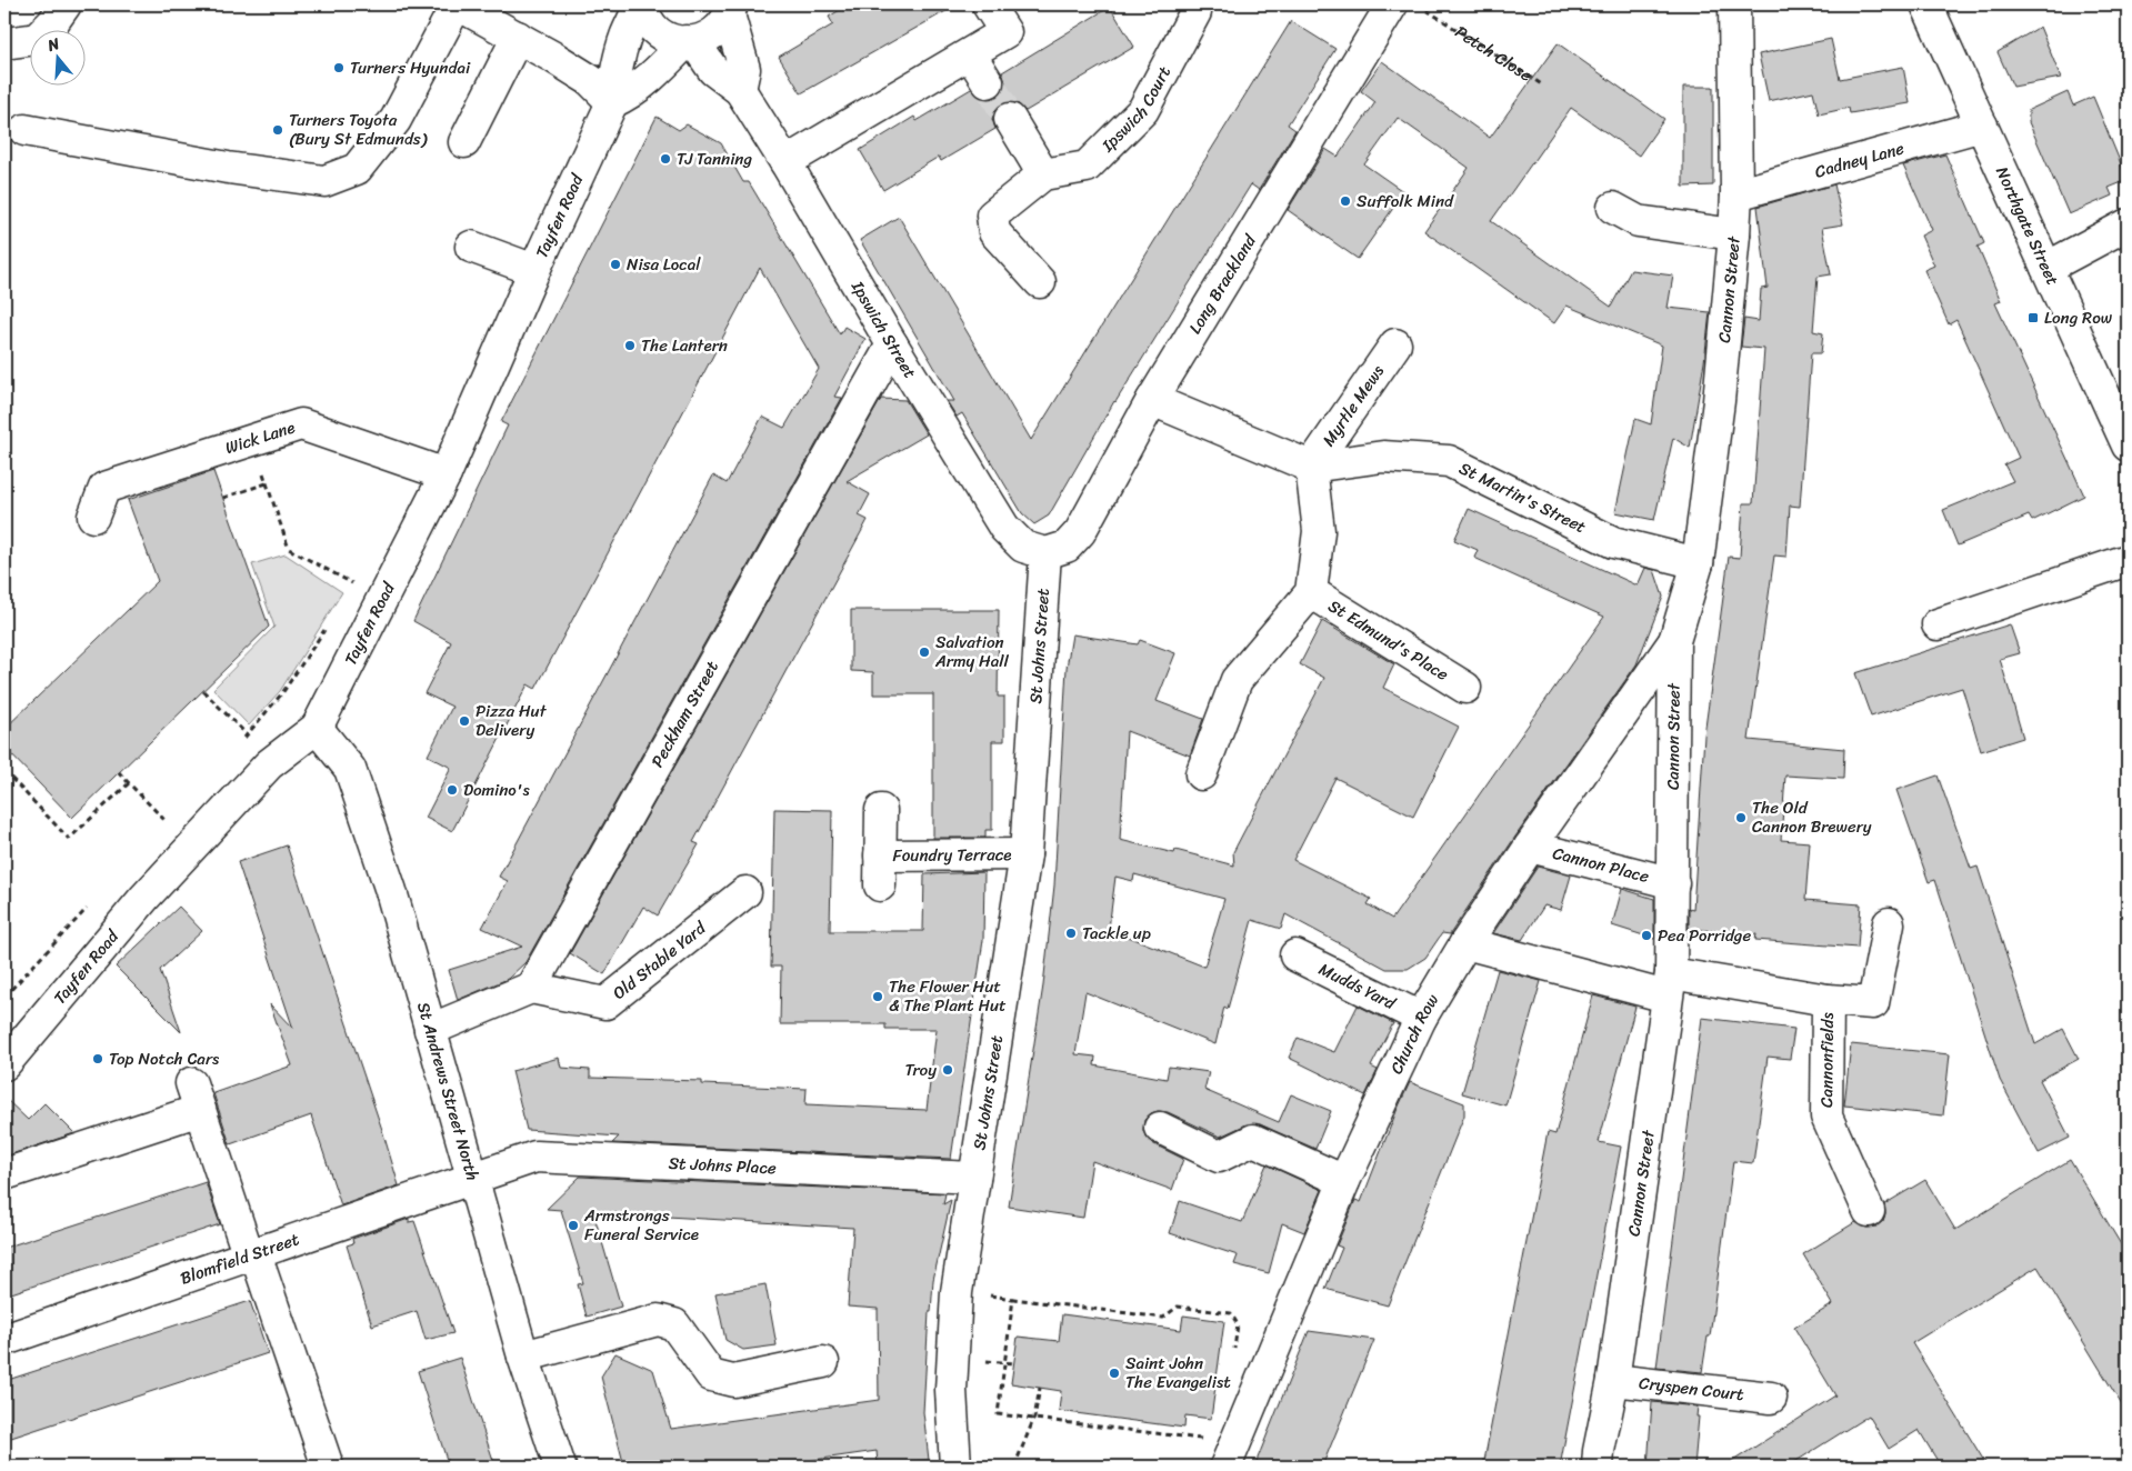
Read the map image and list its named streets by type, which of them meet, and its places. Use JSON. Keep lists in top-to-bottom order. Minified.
{"streets":{"street":["Ipswich Court","Cadney Lane","Tayfen Road","Northgate Street","Long Brackland","Cannon Street","Ipswich Street","Myrtle Mews","Wick Lane","St Martin's Street","St Edmund's Place","St Johns Street","Peckham Street","Foundry Terrace","Cannon Place","Old Stable Yard","Mudds Yard","Church Row","Cannonfields","St Andrews Street North","St Johns Place","Blomfield Street","Cryspen Court"],"path":["Petch Close"]},"crossings":[["Cadney Lane","Northgate Street"],["Cadney Lane","Cannon Street"],["Tayfen Road","Wick Lane"],["Tayfen Road","St Andrews Street North"],["Long Brackland","Ipswich Street"],["Long Brackland","St Johns Street"],["Cannon Street","St Martin's Street"],["Cannon Street","Cannon Place"],["Cannon Street","Church Row"],["Cannon Street","Cannonfields"],["Cannon Street","Cryspen Court"],["Ipswich Street","St Johns Street"],["Ipswich Street","Peckham Street"],["Myrtle Mews","St Martin's Street"],["St Johns Street","Foundry Terrace"],["St Johns Street","St Johns Place"],["Peckham Street","Old Stable Yard"],["Cannon Place","Church Row"],["Mudds Yard","Church Row"],["Church Row","Cannonfields"],["St Andrews Street North","St Johns Place"],["St Andrews Street North","Blomfield Street"],["St Johns Place","Blomfield Street"]],"places":{"other":["Turners Hyundai","Turners Toyota (Bury St Edmunds)","TJ Tanning","Suffolk Mind","Nisa Local","The Lantern","Salvation Army Hall","Pizza Hut Delivery","Domino's","The Old Cannon Brewery","Tackle up","Pea Porridge","The Flower Hut & The Plant Hut","Top Notch Cars","Troy","Armstrongs Funeral Service","Saint John The Evangelist"],"transit":["Long Row"]},"north":"top"}
